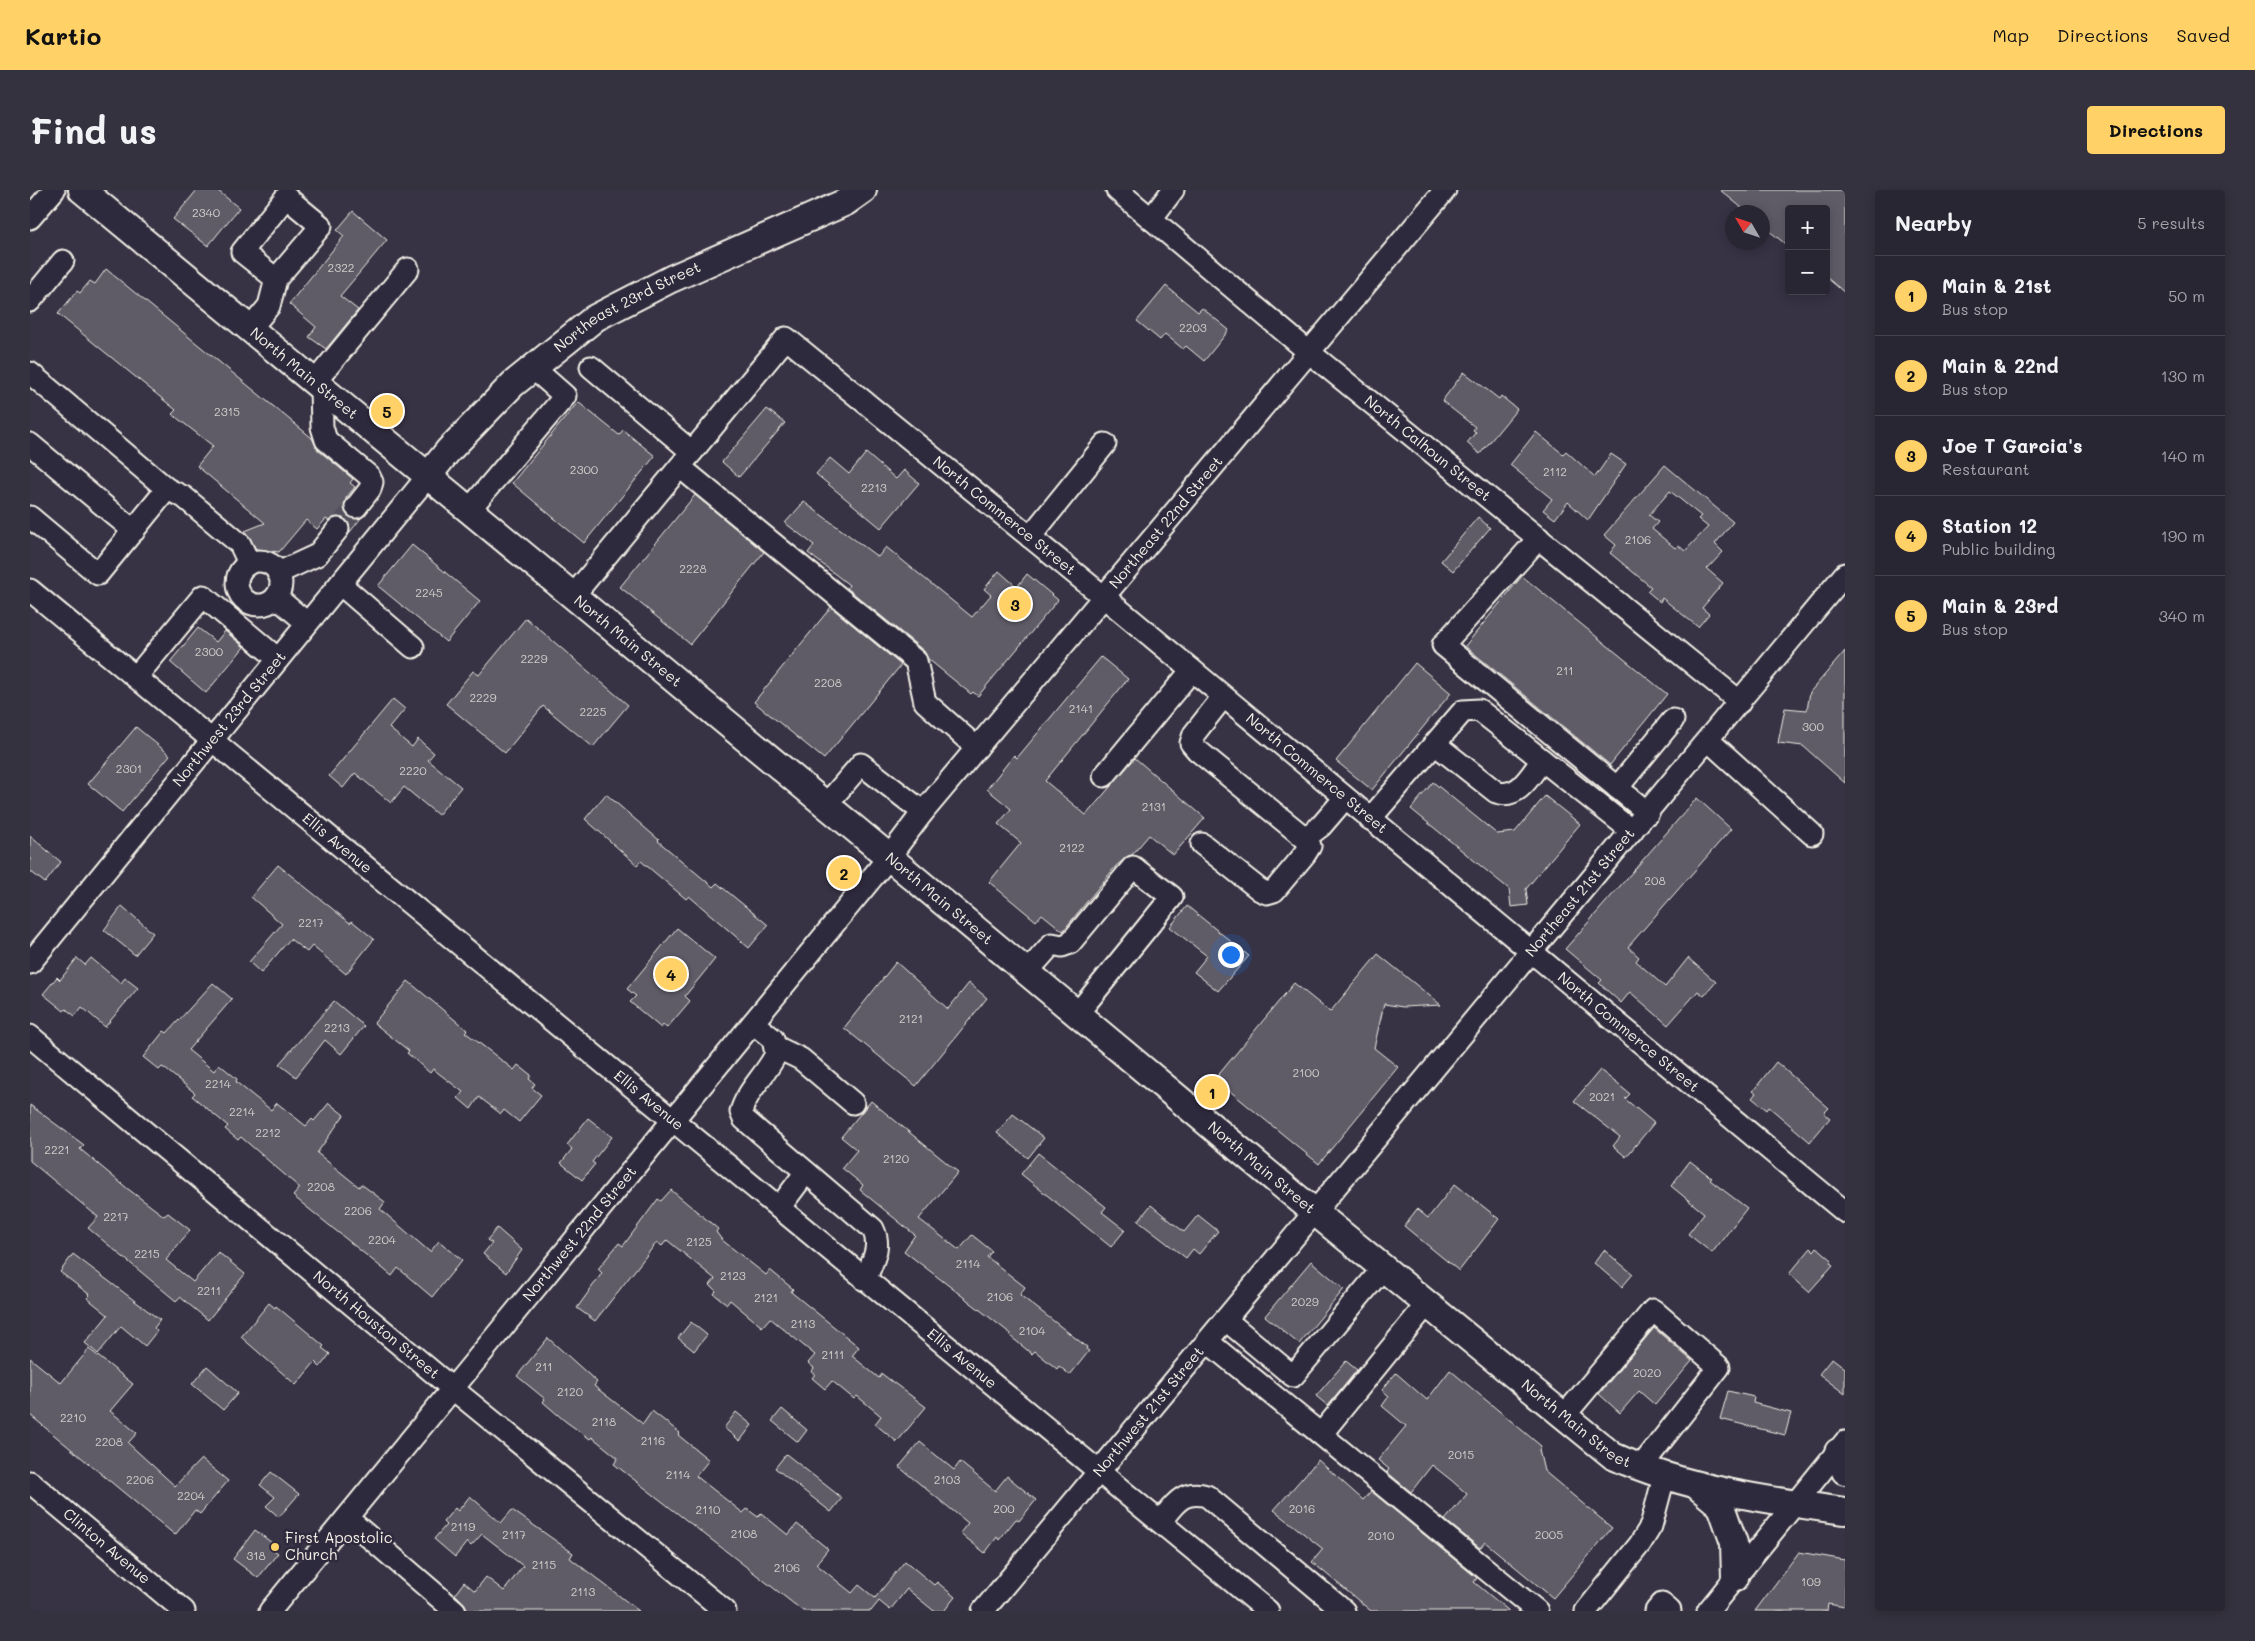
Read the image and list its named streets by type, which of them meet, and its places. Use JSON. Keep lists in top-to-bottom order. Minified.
{"streets":{"main road":["Northeast 23rd Street","North Main Street"],"street":["North Calhoun Street","North Commerce Street","Northeast 22nd Street","Northwest 23rd Street","Ellis Avenue","Northeast 21st Street","Northwest 22nd Street","North Houston Street","Northwest 21st Street","Clinton Avenue"]},"crossings":[["Northeast 23rd Street","North Main Street"],["Northeast 23rd Street","Northwest 23rd Street"],["North Main Street","Northeast 22nd Street"],["North Main Street","Northwest 23rd Street"],["North Main Street","Northeast 21st Street"],["North Main Street","Northwest 22nd Street"],["North Main Street","Northwest 21st Street"],["North Calhoun Street","Northeast 22nd Street"],["North Calhoun Street","Northeast 21st Street"],["North Commerce Street","Northeast 22nd Street"],["North Commerce Street","Northeast 21st Street"],["Northeast 22nd Street","Northwest 22nd Street"],["Northwest 23rd Street","Ellis Avenue"],["Ellis Avenue","Northwest 22nd Street"],["Ellis Avenue","Northwest 21st Street"],["Northeast 21st Street","Northwest 21st Street"],["Northwest 22nd Street","North Houston Street"]],"places":["First Apostolic Church"],"house_numbers":["2340","2322","2203","2315","2300","2112","2213","2106","2228","2245","2300","2229","211","2208","2229","2141","2225","300","2301","2220","2131","2122","208","2217","2121","2213","2100","2214","2021","2214","2212","2221","2120","2208","2206","2217","2204","2125","2215","2114","2123","2211","2106","2121","2029","2113","2104","2111","211","2020","2120","2210","2118","2116","2208","2015","2114","2206","2103","2204","200","2016","2110","2119","2108","2117","2005","2010","318","2115","2106","109","2113"],"north":"top left","page":{"header":"Kartio","nav":["Map","Directions","Saved"],"buttons":"Directions","title":"Find us","heading":["Nearby","5 results"],"map_buttons":["+","−"],"list":[{"mark":"1","name":"Main & 21st","note":"Bus stop","value":"50 m"},{"mark":"2","name":"Main & 22nd","note":"Bus stop","value":"130 m"},{"mark":"3","name":"Joe T Garcia's","note":"Restaurant","value":"140 m"},{"mark":"4","name":"Station 12","note":"Public building","value":"190 m"},{"mark":"5","name":"Main & 23rd","note":"Bus stop","value":"340 m"}],"pins":["5","3","2","4","1"]}}
